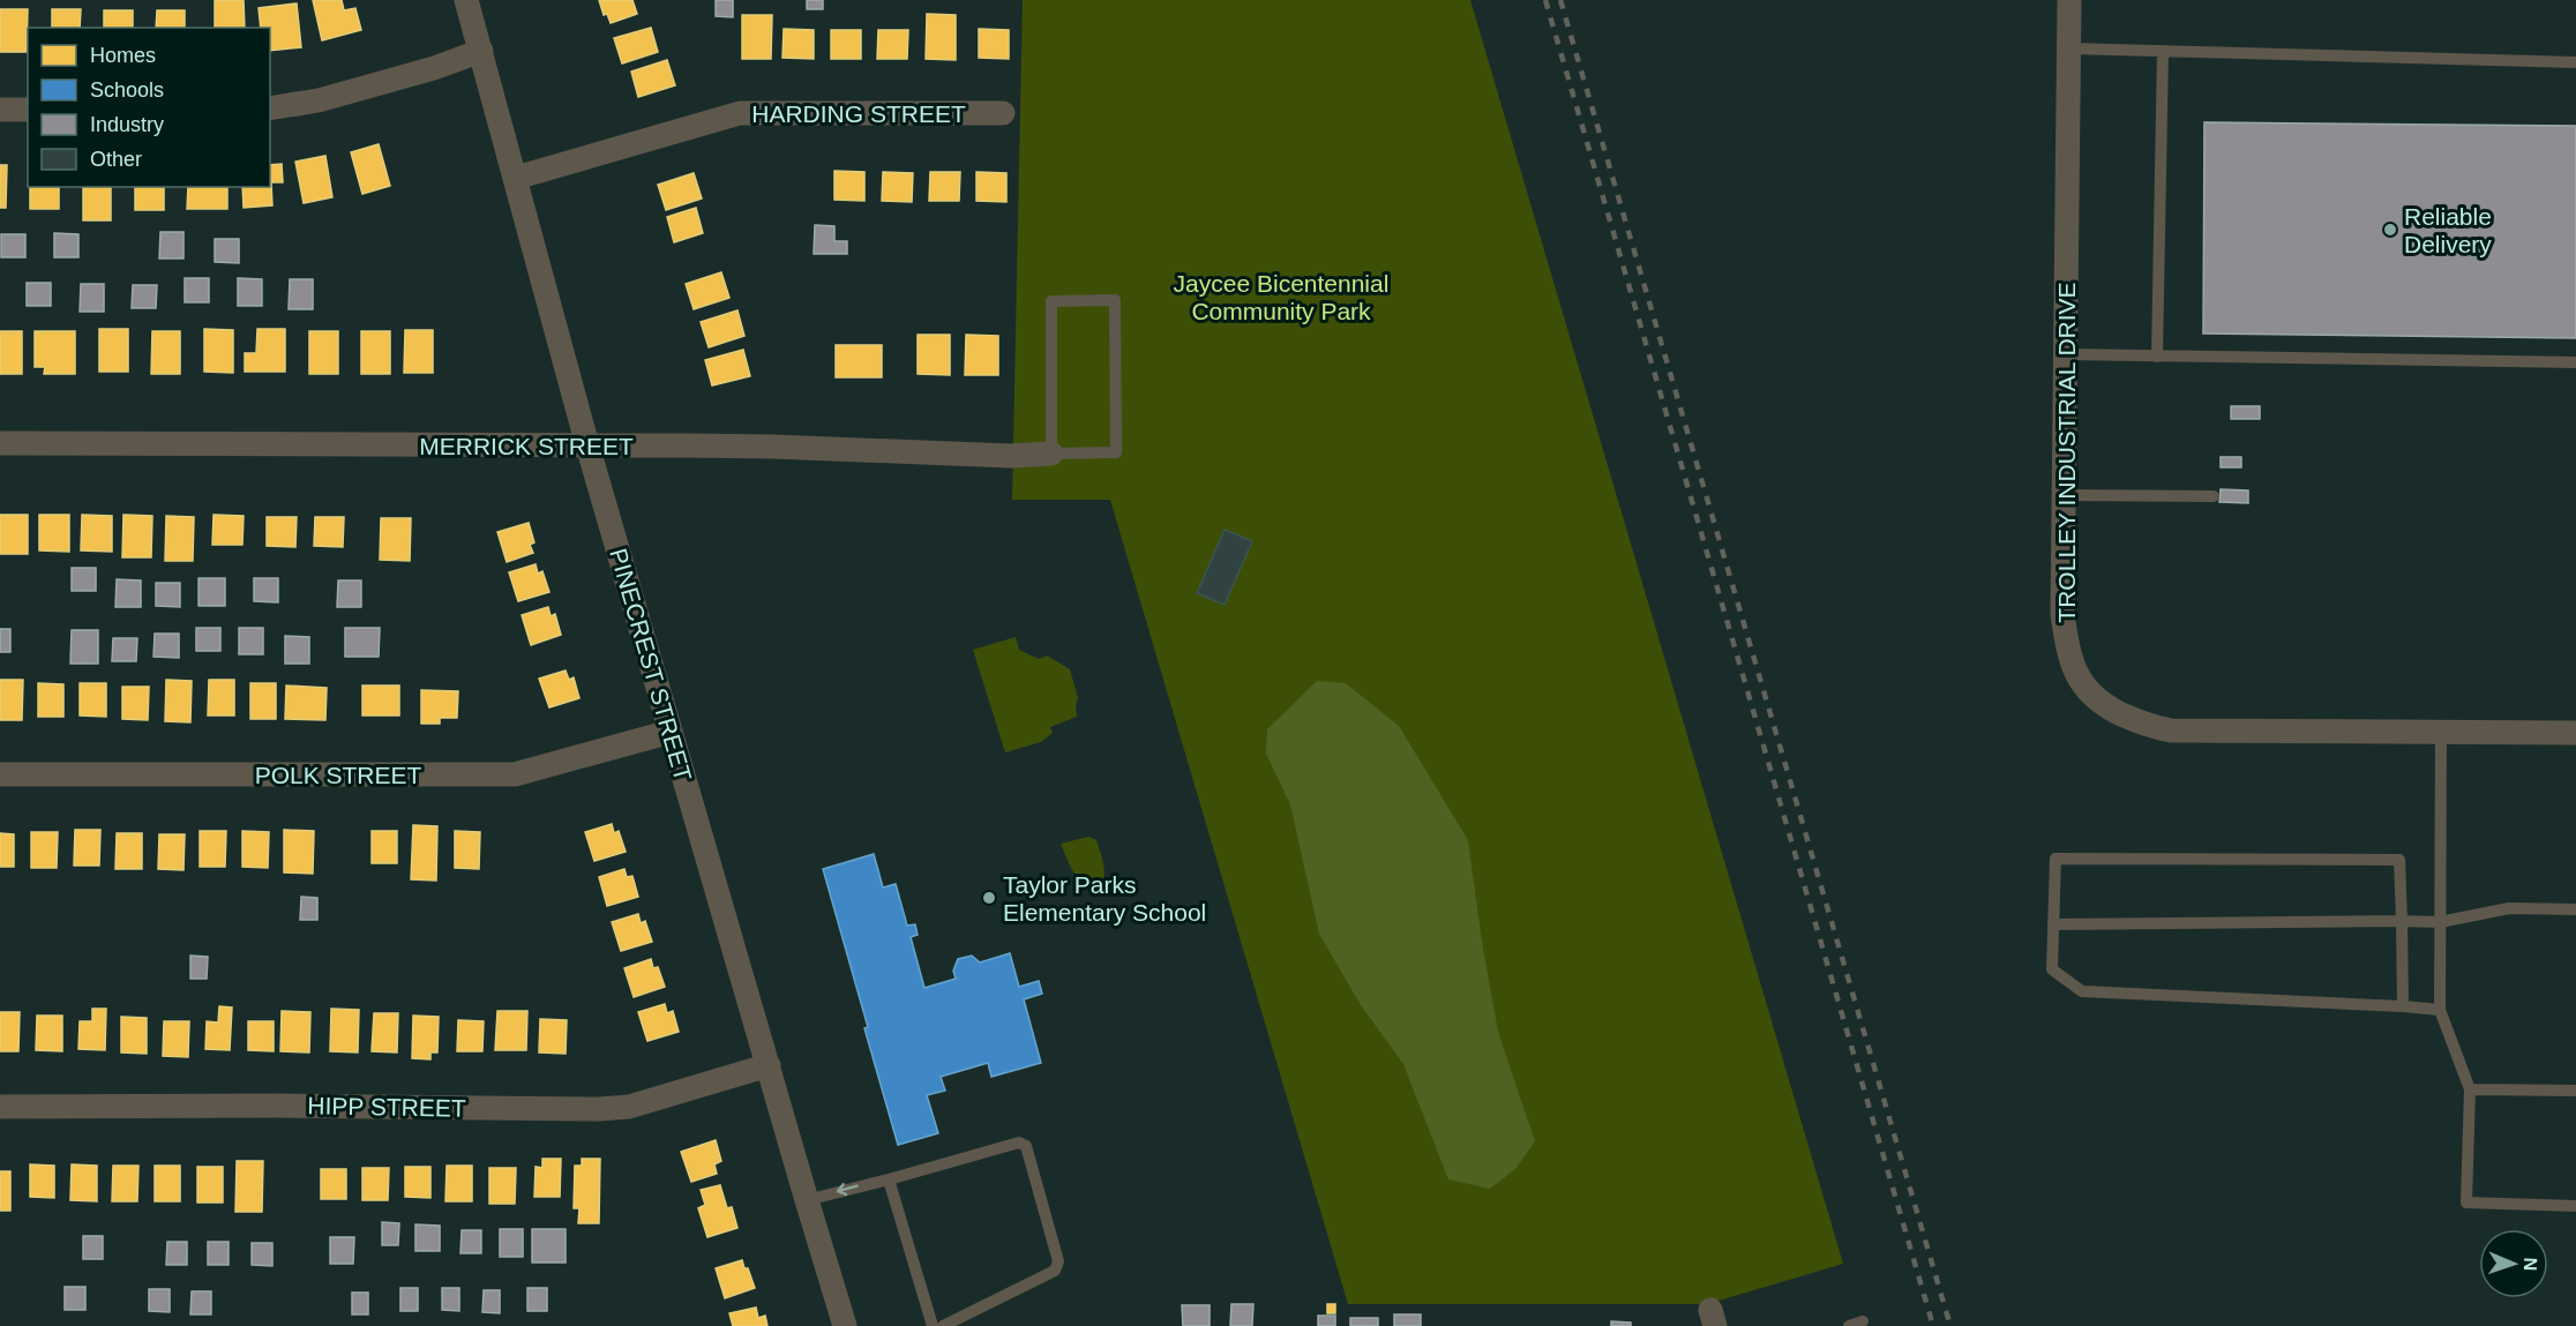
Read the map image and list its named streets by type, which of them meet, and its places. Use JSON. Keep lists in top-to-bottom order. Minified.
{"streets":{"street":["HARDING STREET","MERRICK STREET","TROLLEY INDUSTRIAL DRIVE","PINECREST STREET","POLK STREET","HIPP STREET"]},"crossings":[["HARDING STREET","PINECREST STREET"],["MERRICK STREET","PINECREST STREET"],["PINECREST STREET","POLK STREET"],["PINECREST STREET","HIPP STREET"]],"parks":["Jaycee Bicentennial Community Park"],"places":["Reliable Delivery","Taylor Parks Elementary School"],"legend":["Homes","Schools","Industry","Other"],"north":"right"}
